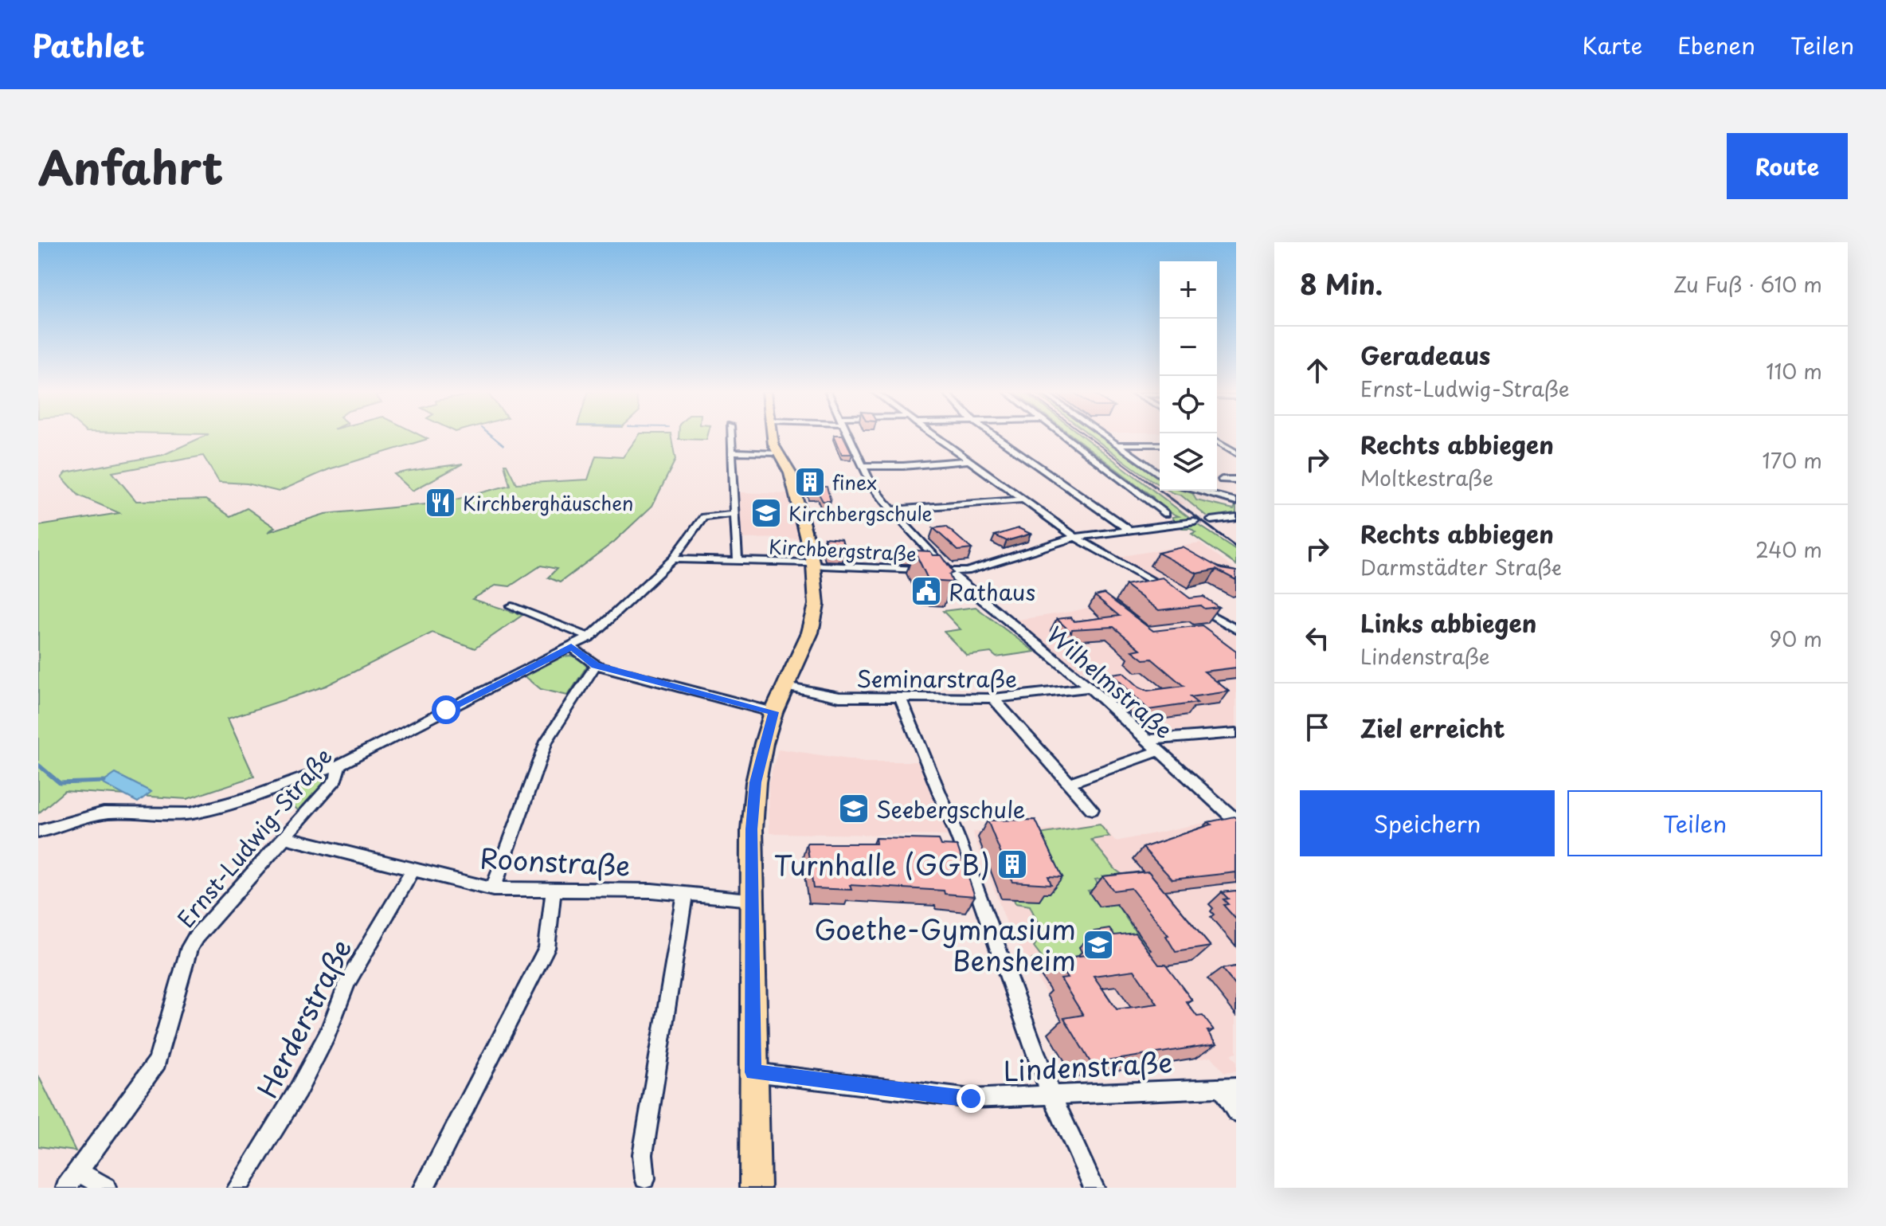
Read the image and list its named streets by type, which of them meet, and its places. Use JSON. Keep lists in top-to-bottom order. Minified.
{"streets":{"street":["Kirchbergstraße","Seminarstraße","Wilhelmstraße","Ernst-Ludwig-Straße","Roonstraße","Herderstraße","Lindenstraße"]},"crossings":[["Kirchbergstraße","Wilhelmstraße"],["Kirchbergstraße","Ernst-Ludwig-Straße"],["Seminarstraße","Wilhelmstraße"],["Ernst-Ludwig-Straße","Roonstraße"],["Roonstraße","Herderstraße"]],"places":{"building":["finex","Turnhalle (GGB)"],"restaurant":["Kirchberghäuschen"],"school or university":["Kirchbergschule","Seebergschule","Goethe-Gymnasium Bensheim"],"public building":["Rathaus"]},"page":{"header":"Pathlet","nav":["Karte","Ebenen","Teilen"],"title":"Anfahrt","buttons":["Route",["Speichern","Teilen"]],"heading":["8 Min.","Zu Fuß · 610 m"],"map_buttons":["+","−"],"list":[["Geradeaus","Ernst-Ludwig-Straße","110 m"],["Rechts abbiegen","Moltkestraße","170 m"],["Rechts abbiegen","Darmstädter Straße","240 m"],["Links abbiegen","Lindenstraße","90 m"],"Ziel erreicht"]}}
